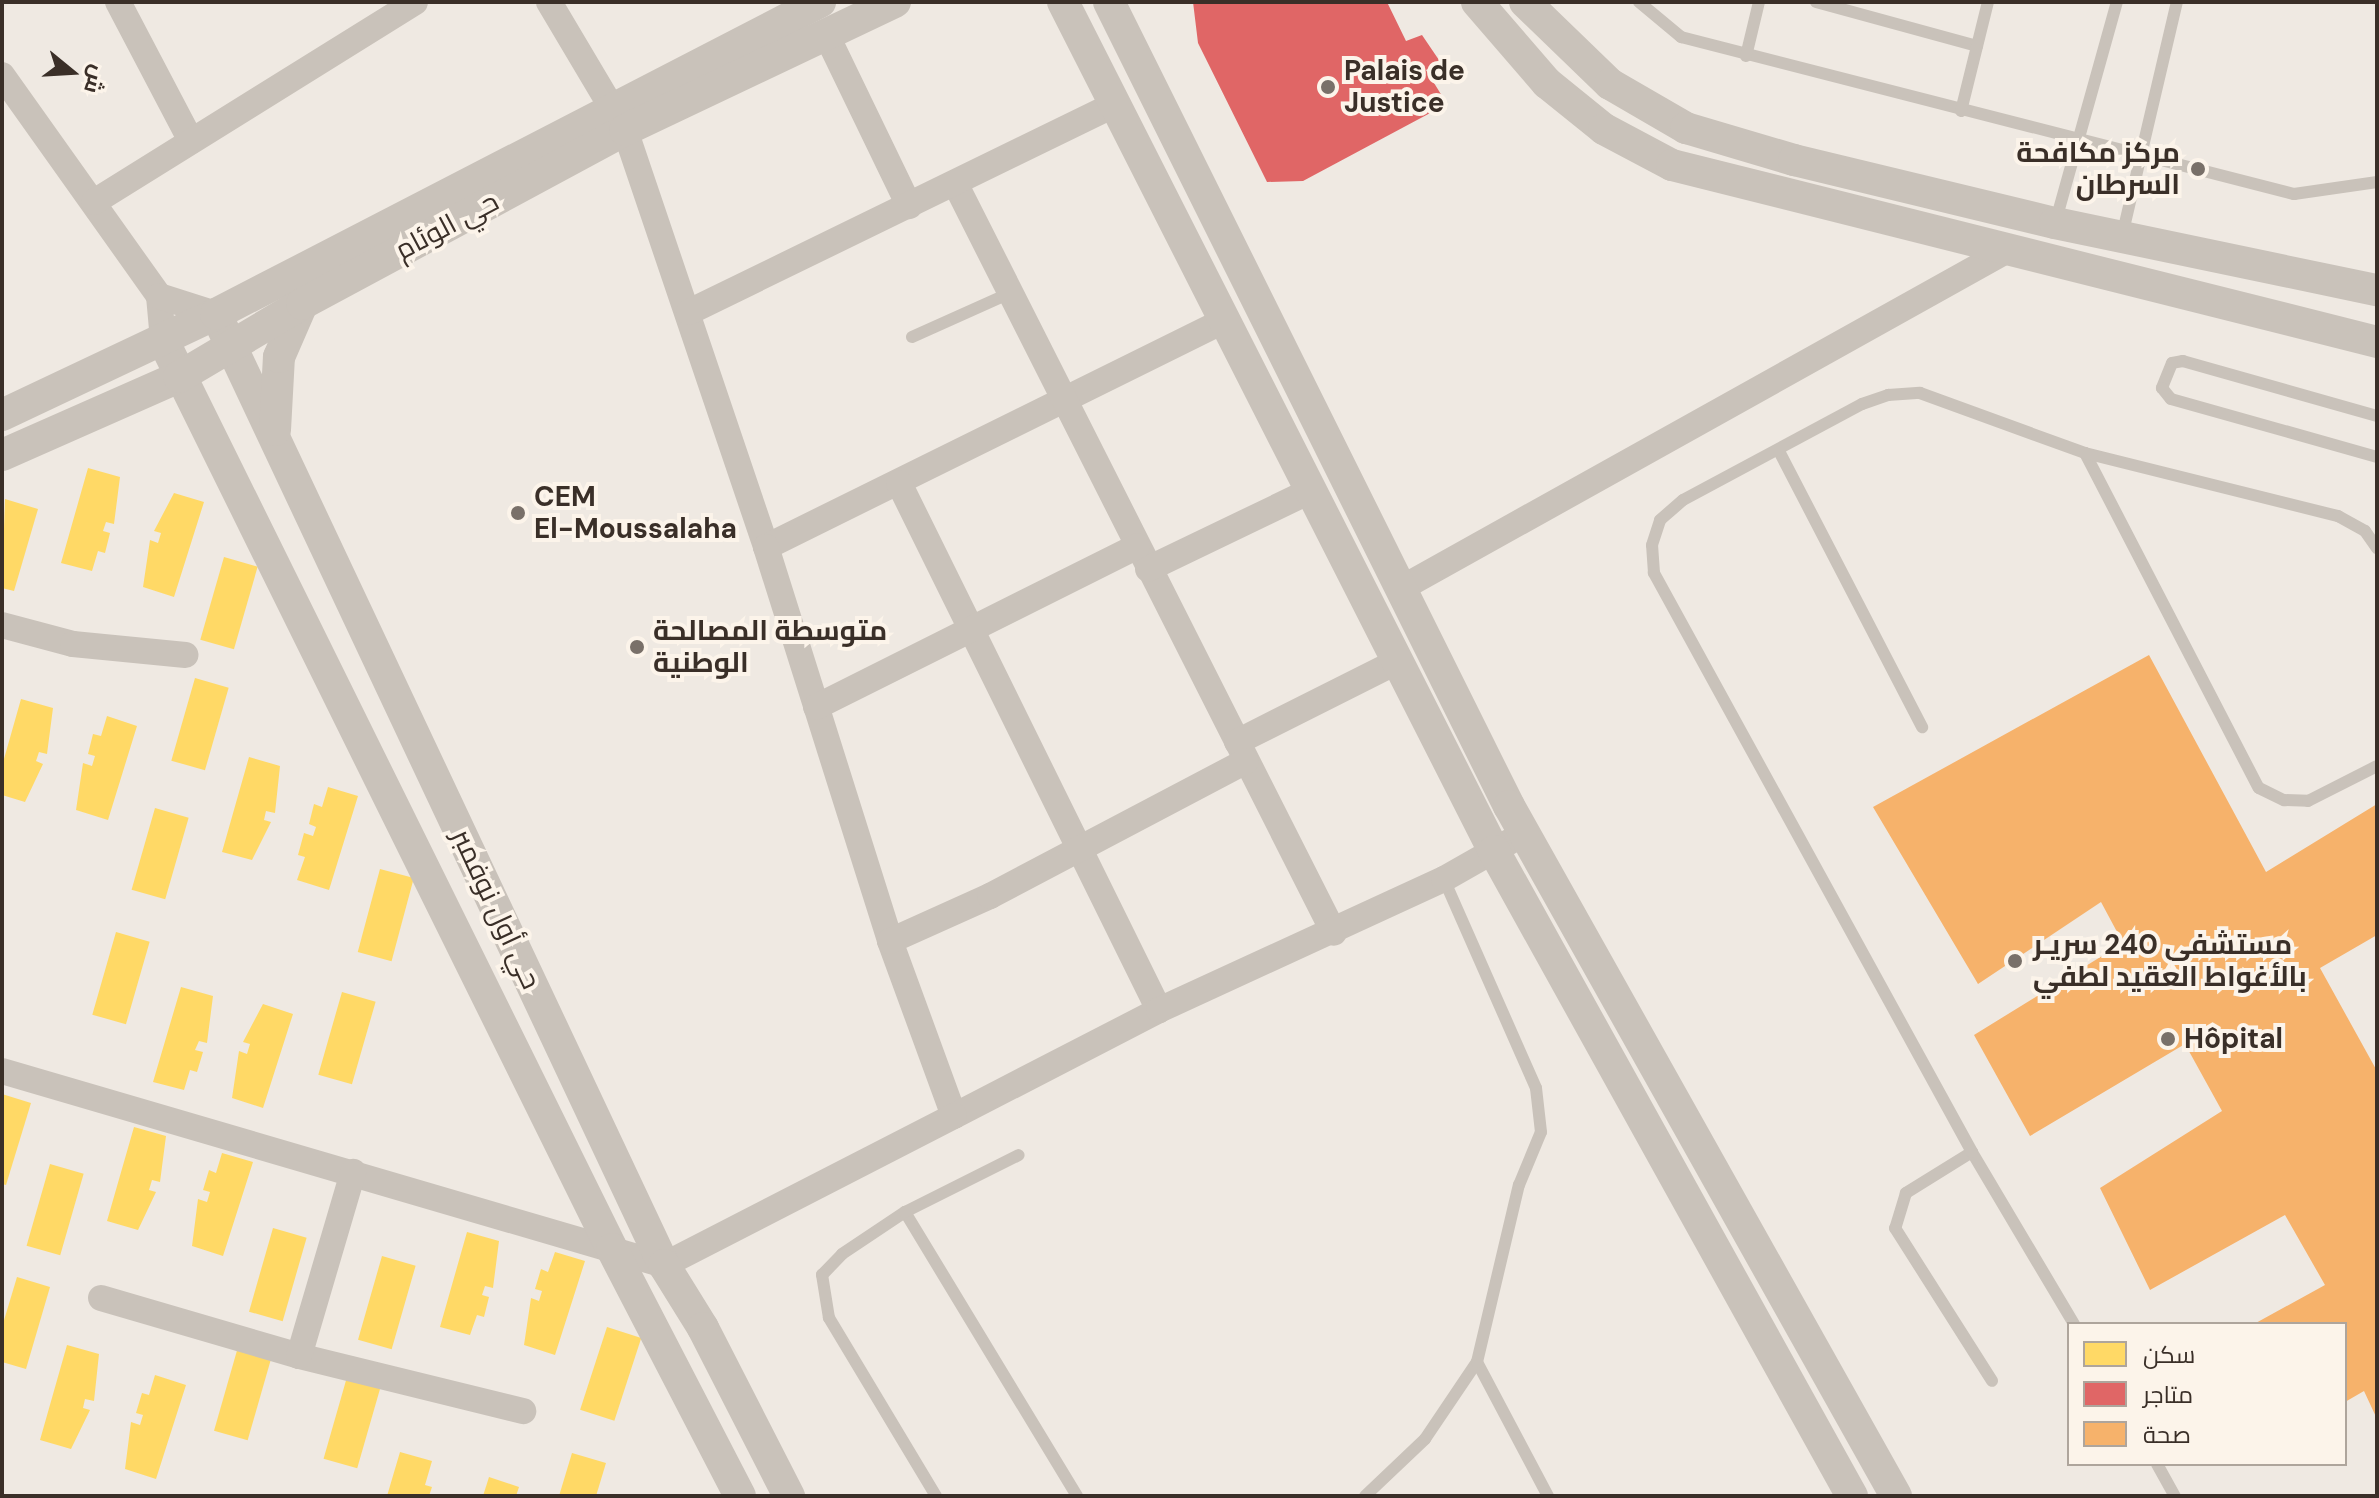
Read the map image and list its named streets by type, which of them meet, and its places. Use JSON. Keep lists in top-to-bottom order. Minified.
{"streets":{"street":["حي الوئام","حي أول نوفمبر"]},"crossings":[["حي الوئام","حي أول نوفمبر"]],"places":["Palais de Justice","مركز مكافحة السرطان","CEM El-Moussalaha","متوسطة المصالحة الوطنية","مستشفى 240 سريـر بالأغواط العقيد لطفي","Hôpital"],"legend":["سكن","متاجر","صحة"],"north":"right"}
